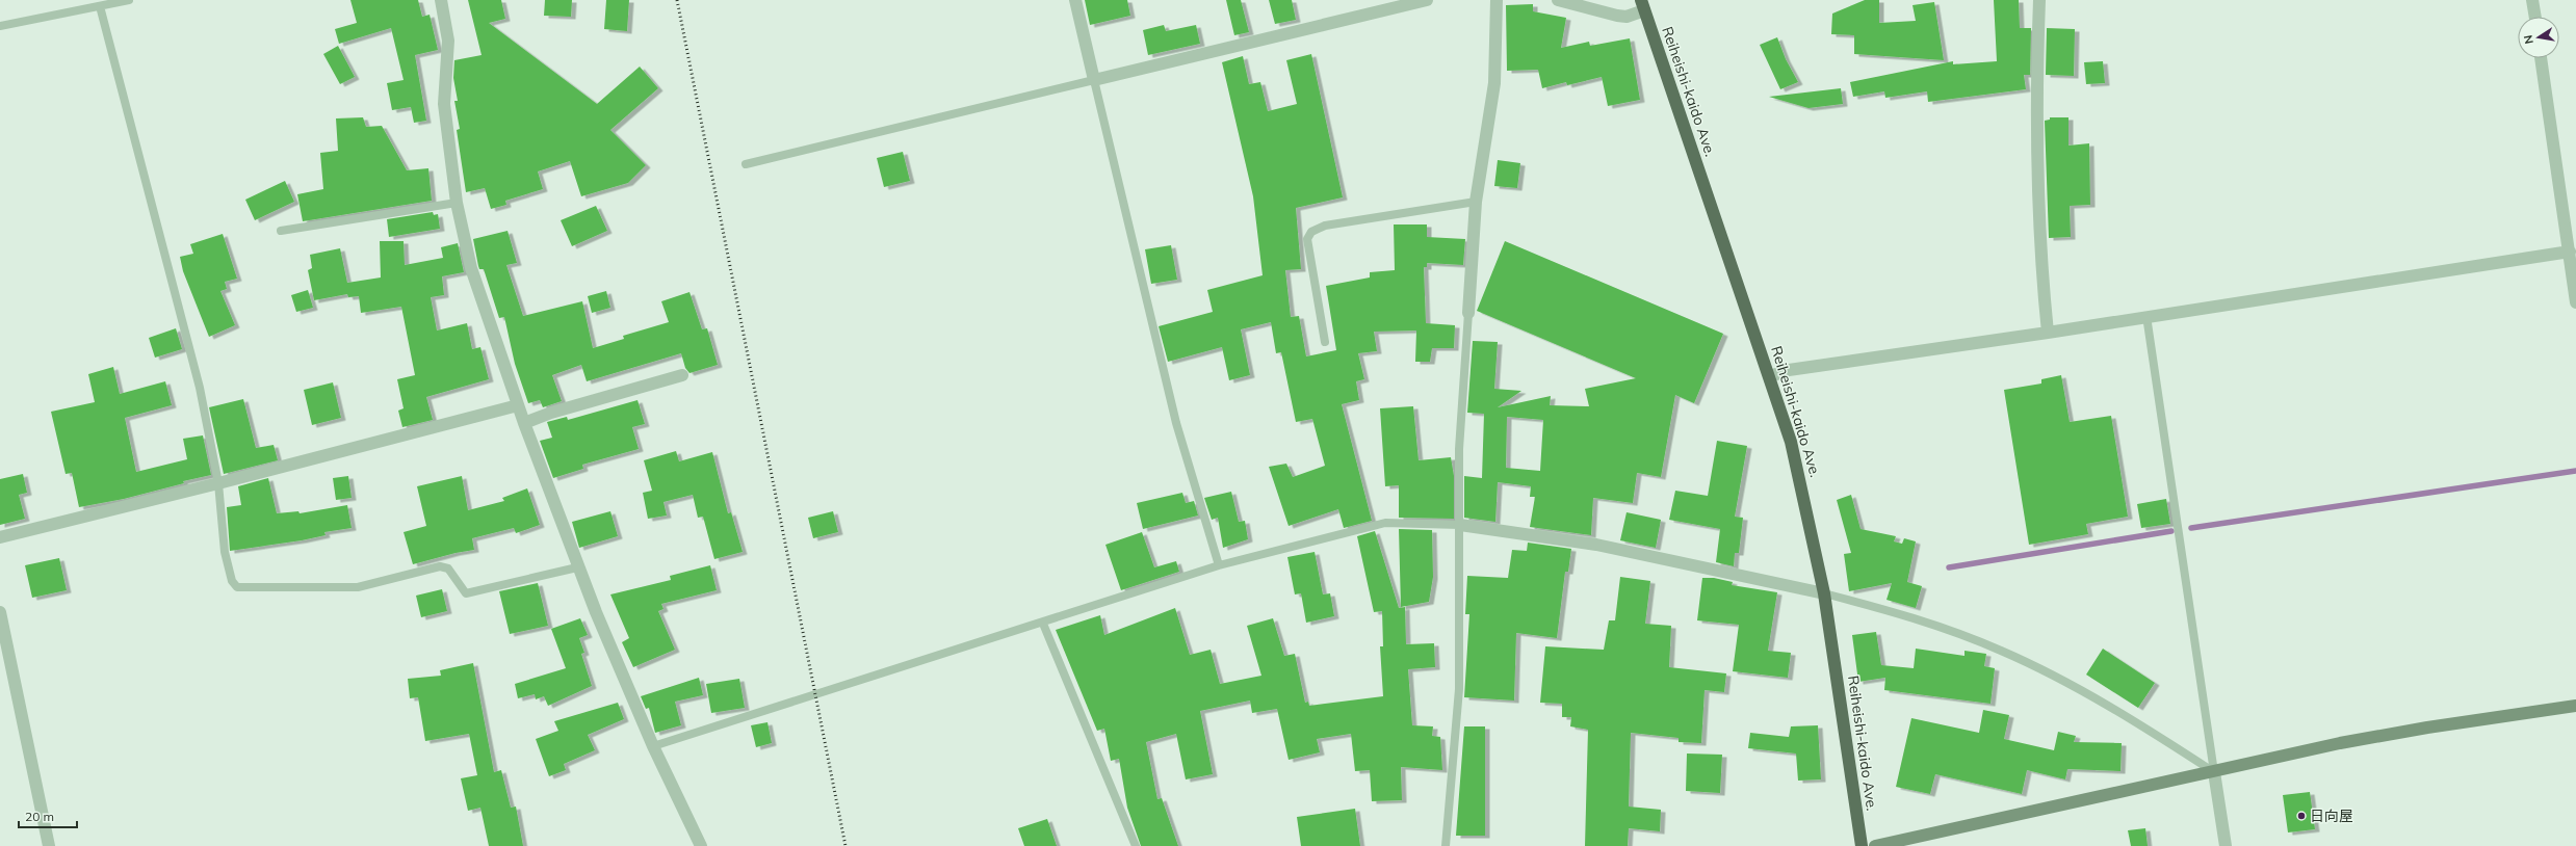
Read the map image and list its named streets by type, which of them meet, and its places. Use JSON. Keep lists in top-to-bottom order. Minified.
{"streets":{"main road":["Reiheishi-kaido Ave."]},"places":["日向屋"],"scale_bar":"20 m","north":"left"}
